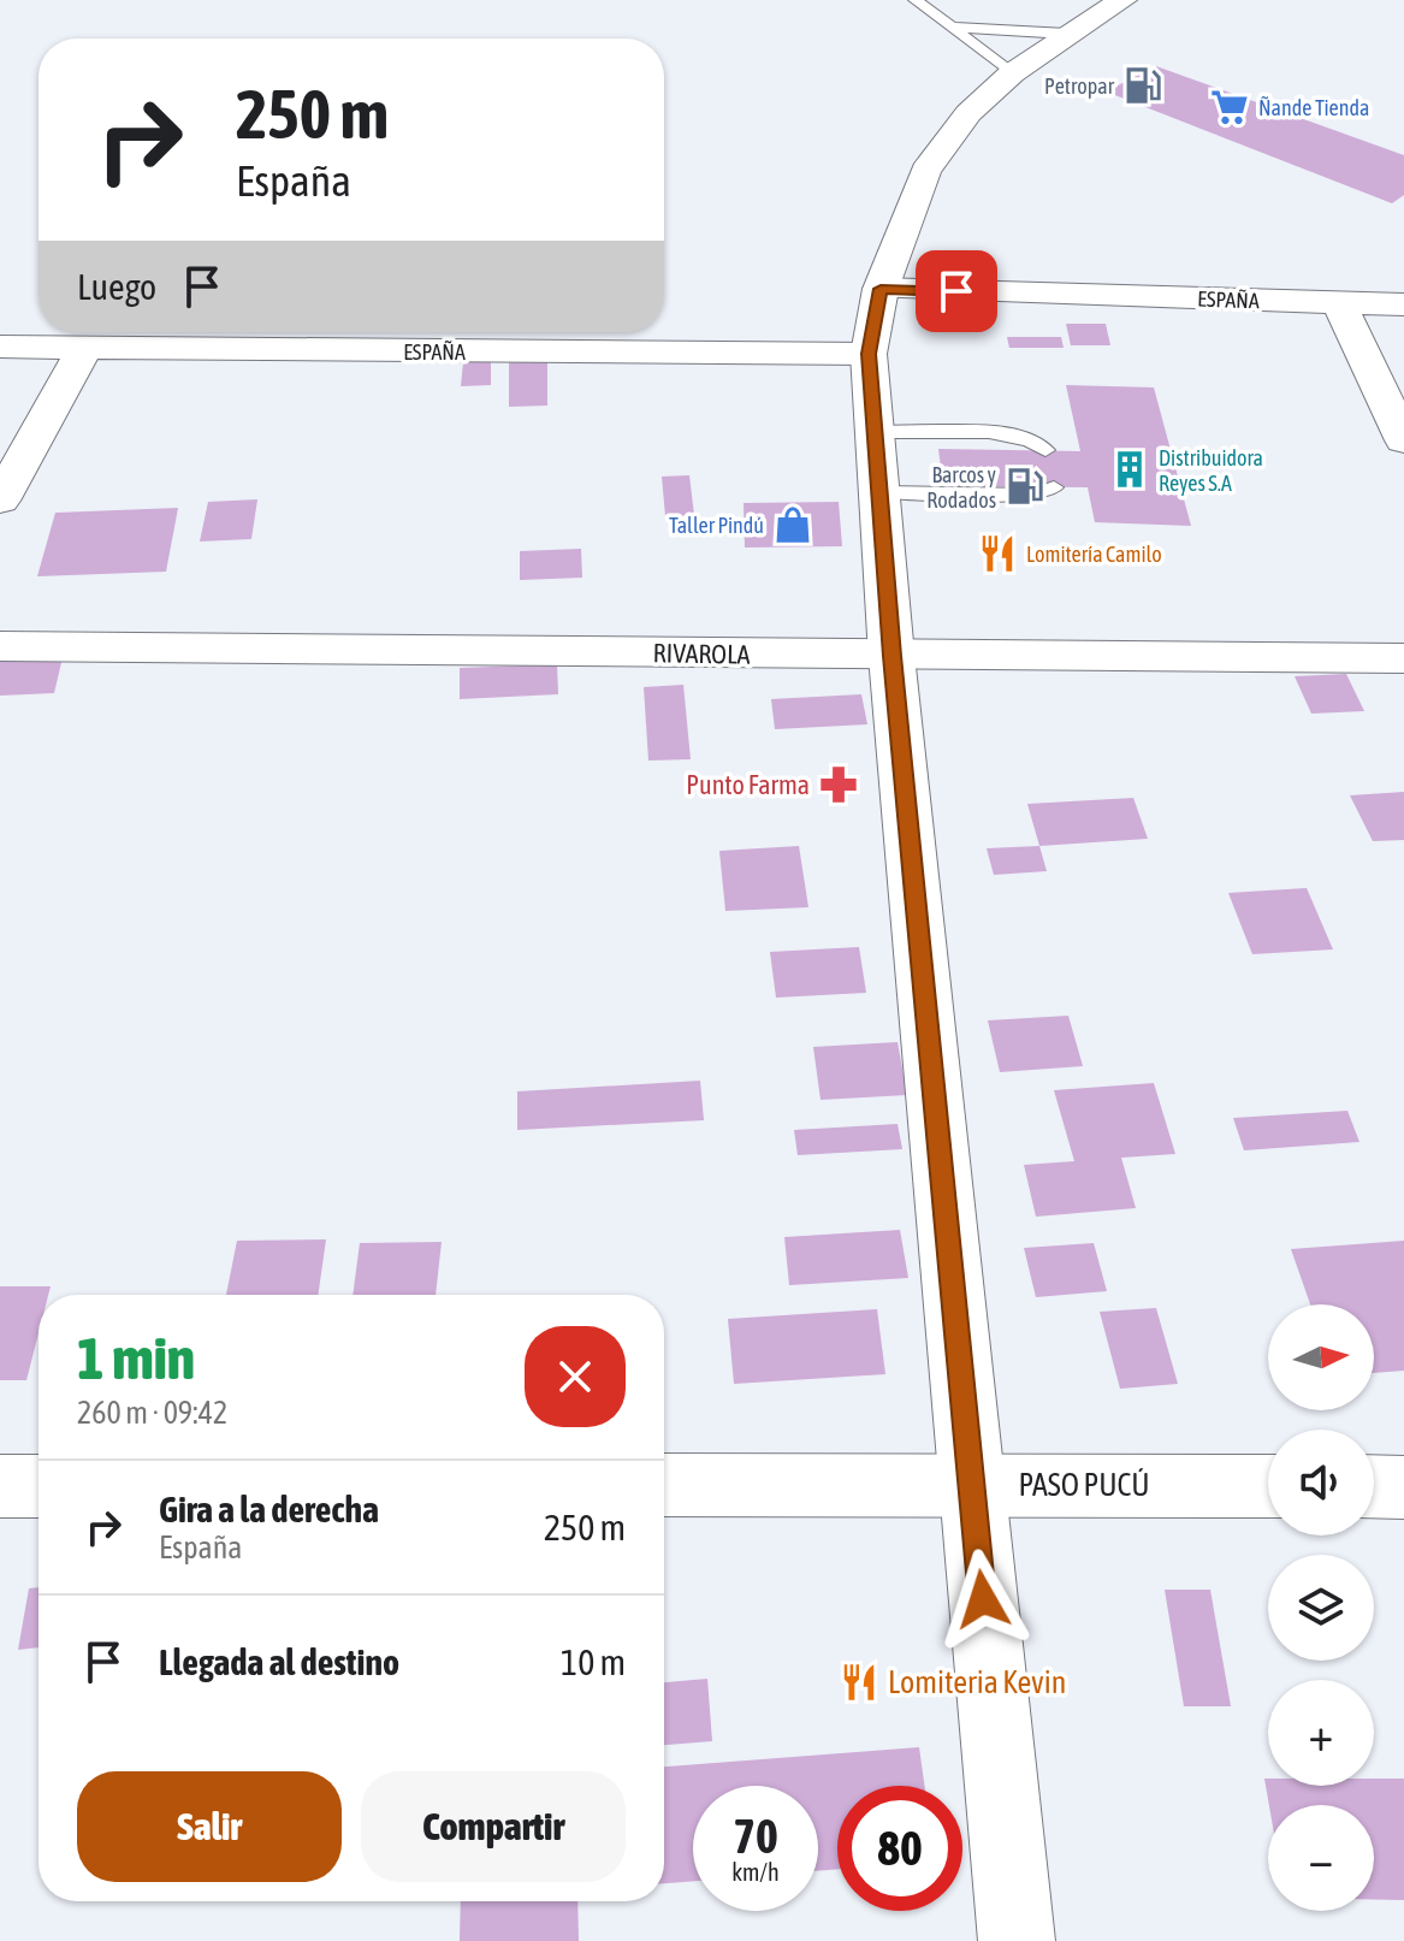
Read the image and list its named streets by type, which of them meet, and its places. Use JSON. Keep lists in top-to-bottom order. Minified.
{"streets":{"main road":["ESPAÑA","RIVAROLA","PASO PUCÚ"]},"places":{"fuel station":["Petropar","Barcos y Rodados"],"supermarket":["Ñande Tienda"],"building":["Distribuidora Reyes S.A"],"shop":["Taller Pindú"],"restaurant":["Lomitería Camilo","Lomiteria Kevin"],"pharmacy":["Punto Farma"]},"north":"right","page":{"turn":["250 m","España"],"then":"Luego","heading":["1 min","260 m · 09:42"],"map_buttons":["+","−"],"list":[{"name":"Gira a la derecha","note":"España","value":"250 m"},{"name":"Llegada al destino","value":"10 m"}],"buttons":["Salir","Compartir"],"speed":"70 km/h","limit":"80"}}
